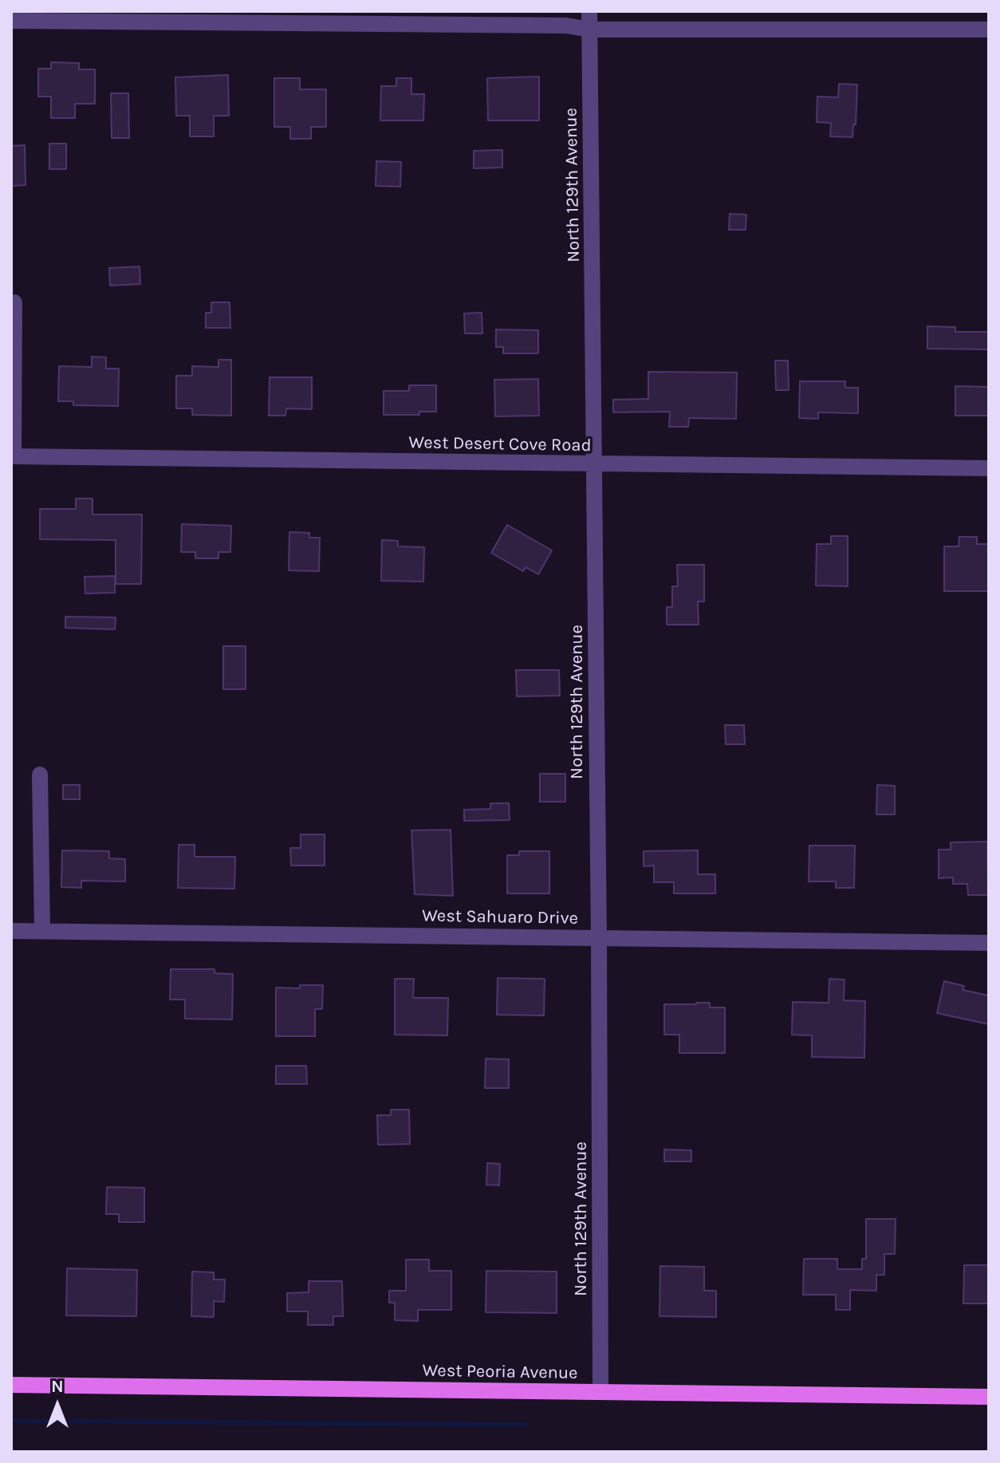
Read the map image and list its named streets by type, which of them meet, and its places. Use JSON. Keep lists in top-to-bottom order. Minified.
{"streets":{"main road":["West Peoria Avenue"],"street":["North 129th Avenue","West Desert Cove Road","West Sahuaro Drive"]},"crossings":[["North 129th Avenue","West Desert Cove Road"],["North 129th Avenue","West Sahuaro Drive"],["North 129th Avenue","West Peoria Avenue"]],"north":"top"}
